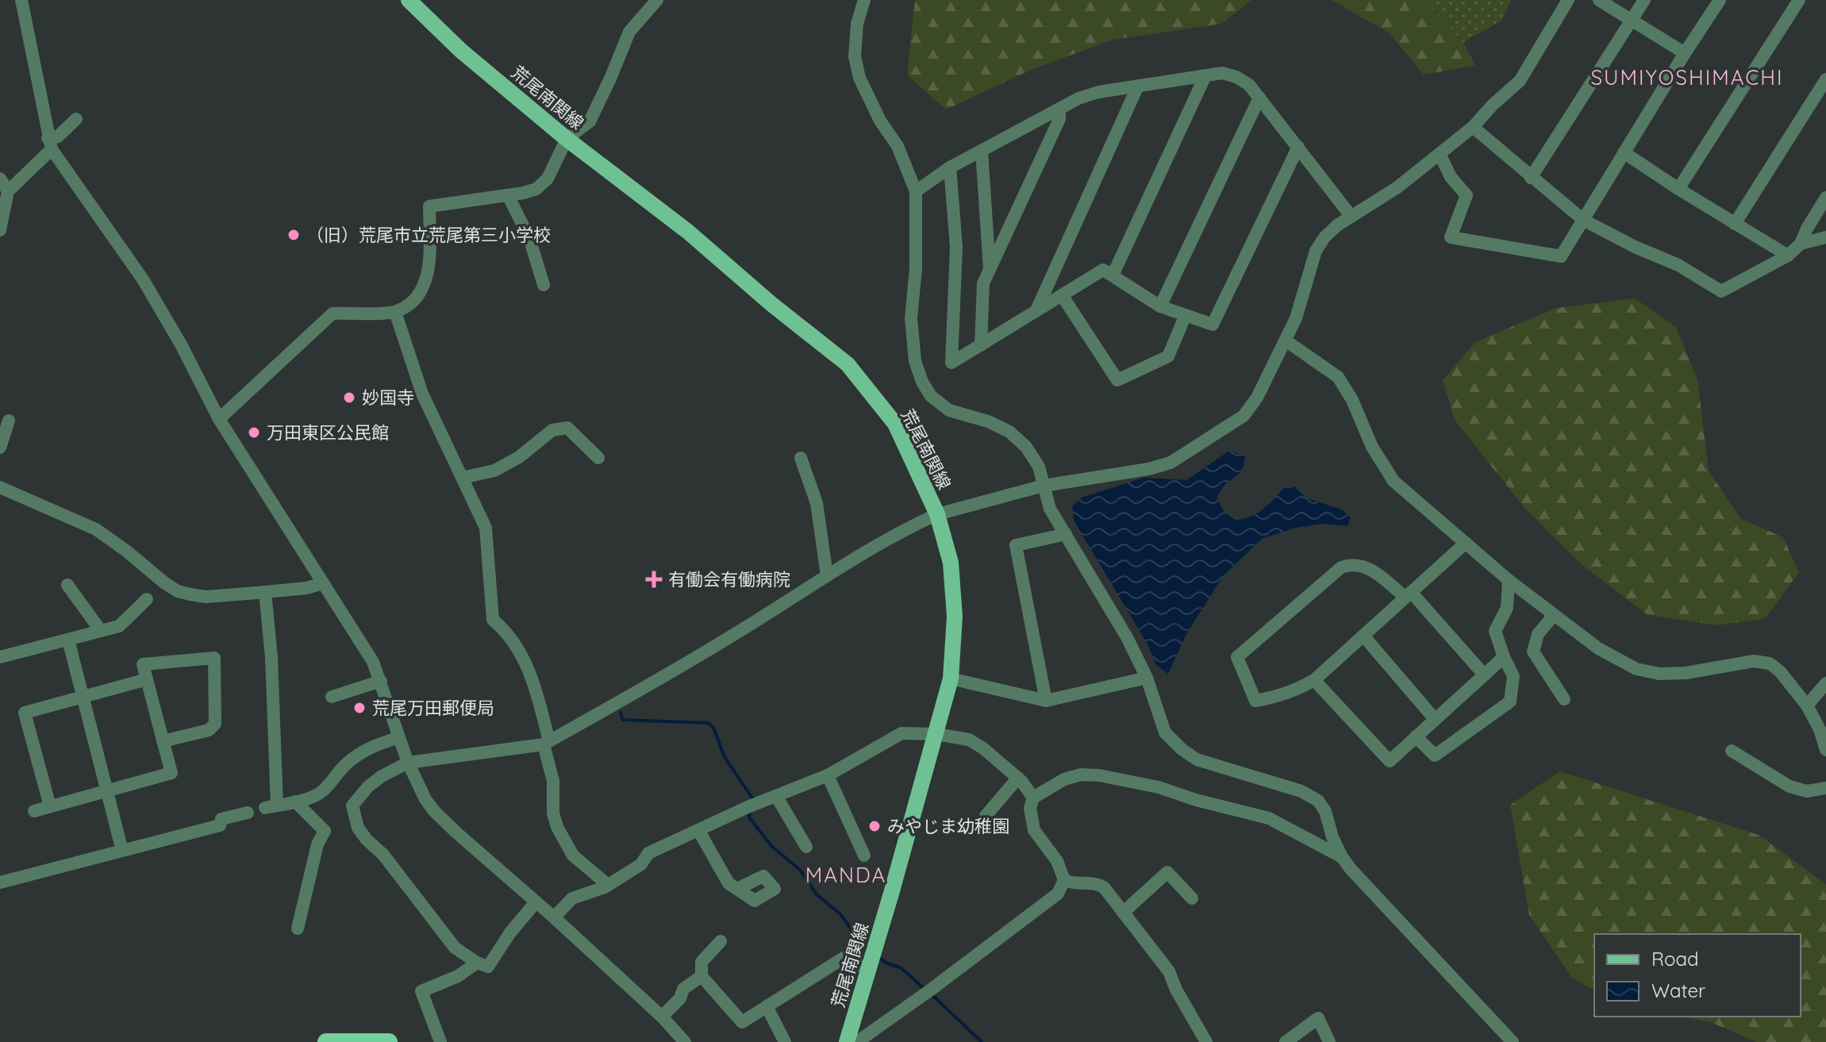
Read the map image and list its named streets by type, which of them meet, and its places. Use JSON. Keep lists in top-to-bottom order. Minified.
{"streets":{"main road":["荒尾南関線"]},"districts":["SUMIYOSHIMACHI","MANDA"],"places":{"other":["（旧）荒尾市立荒尾第三小学校","妙国寺","万田東区公民館","荒尾万田郵便局","みやじま幼稚園"],"health":["有働会有働病院"]},"legend":["Road","Water"]}
